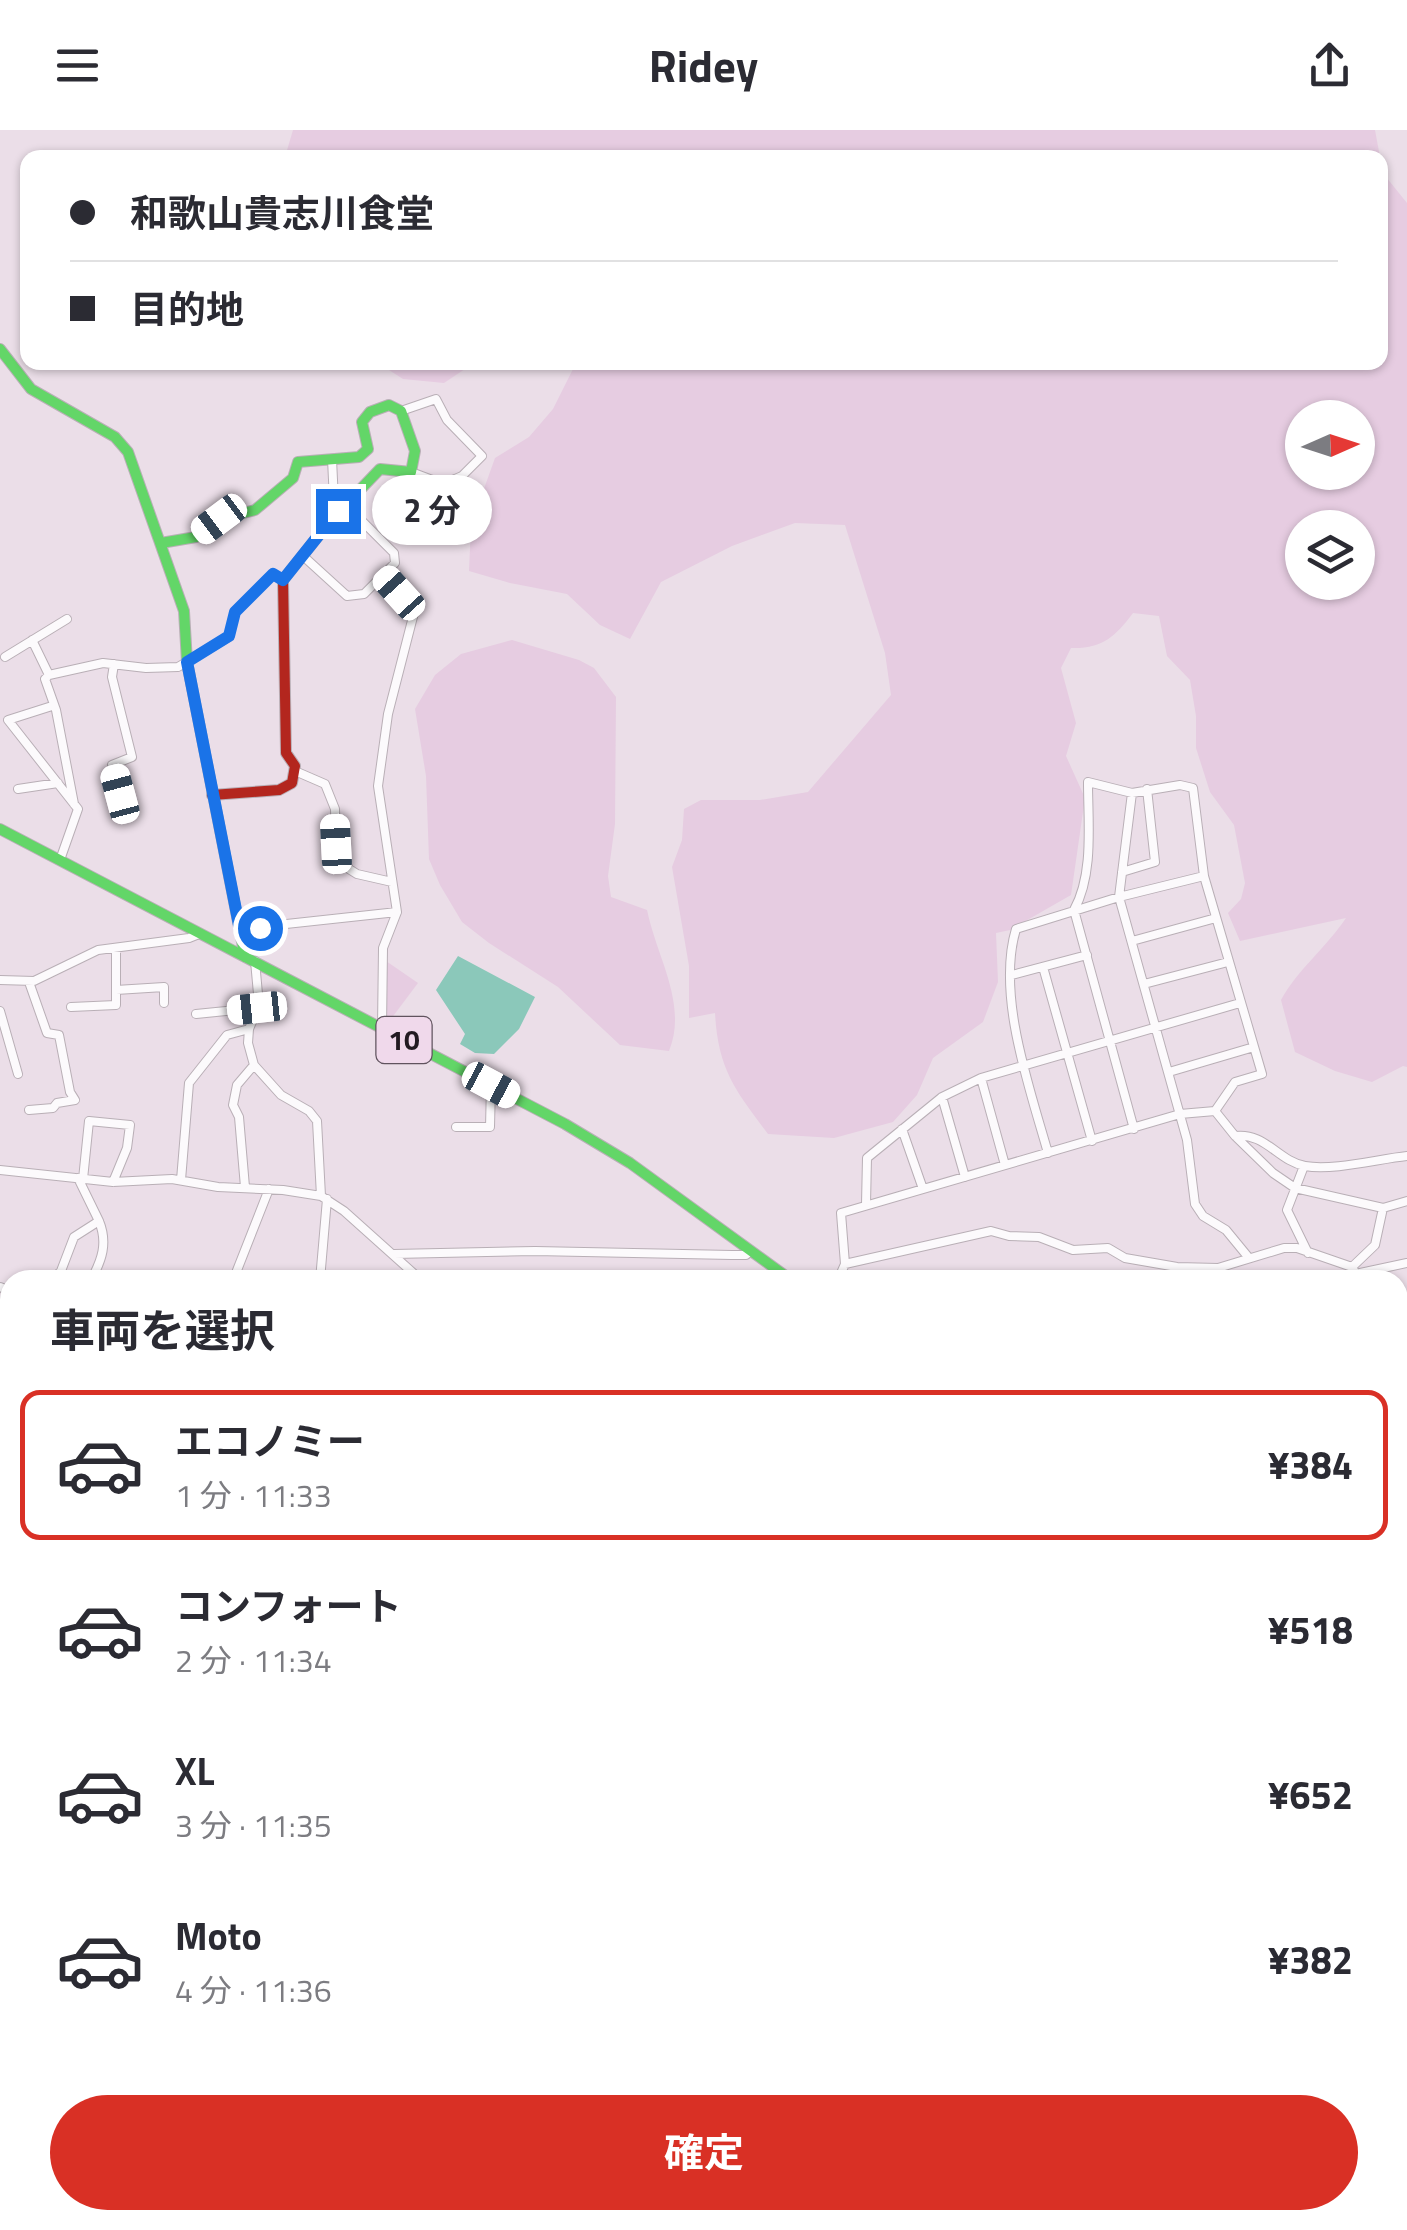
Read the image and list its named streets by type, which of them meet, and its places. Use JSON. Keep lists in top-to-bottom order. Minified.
{"streets":{"street":["10"]},"north":"right","page":{"header":"Ridey","banner":["和歌山貴志川食堂","目的地"],"bubble":"2 分","heading":"車両を選択","list":[{"name":"エコノミー","note":"1 分 · 11:33","value":"¥384"},{"name":"コンフォート","note":"2 分 · 11:34","value":"¥518"},{"name":"XL","note":"3 分 · 11:35","value":"¥652"},{"name":"Moto","note":"4 分 · 11:36","value":"¥382"}],"buttons":"確定"}}
